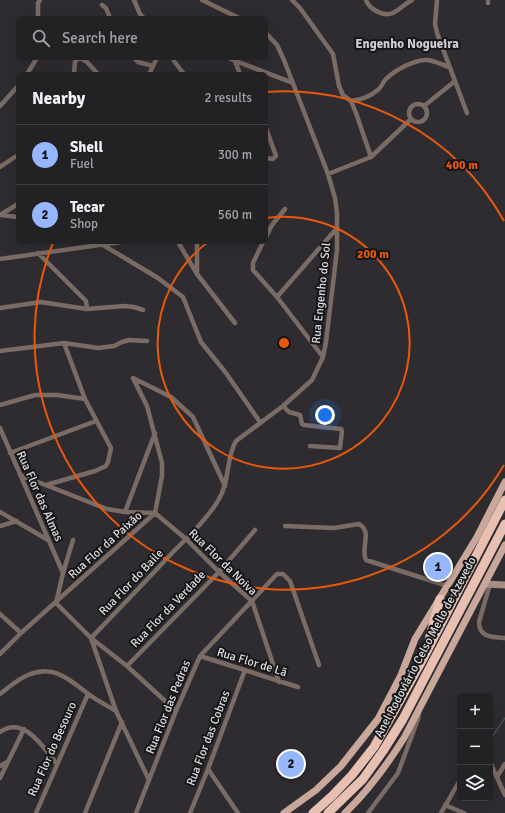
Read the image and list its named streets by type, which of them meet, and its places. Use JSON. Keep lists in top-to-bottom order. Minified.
{"streets":{"highway":["Anel Rodoviário Celso Mello de Azevedo"],"street":["Rua Engenho do Sol","Rua Flor das Almas","Rua Flor da Paixão","Rua Flor da Noiva","Rua Flor do Baile","Rua Flor da Verdade","Rua Flor de Lã","Rua Flor das Pedras","Rua Flor das Cobras","Rua Flor do Besouro"]},"crossings":[["Rua Engenho do Sol","Rua Flor da Paixão"],["Rua Engenho do Sol","Rua Flor da Noiva"],["Rua Engenho do Sol","Rua Flor do Baile"],["Rua Flor da Paixão","Rua Flor da Noiva"],["Rua Flor da Noiva","Rua Flor do Baile"],["Rua Flor da Noiva","Rua Flor da Verdade"],["Rua Flor da Noiva","Rua Flor de Lã"],["Rua Flor da Noiva","Rua Flor das Pedras"],["Rua Flor de Lã","Rua Flor das Pedras"],["Rua Flor de Lã","Rua Flor das Cobras"]],"districts":["Engenho Nogueira"],"page":{"search":"Search here","heading":["Nearby","2 results"],"list":[{"mark":"1","name":"Shell","note":"Fuel","value":"300 m"},{"mark":"2","name":"Tecar","note":"Shop","value":"560 m"}],"pins":["1","2"],"map_buttons":["+","−"]},"rings":["400 m","200 m"]}
